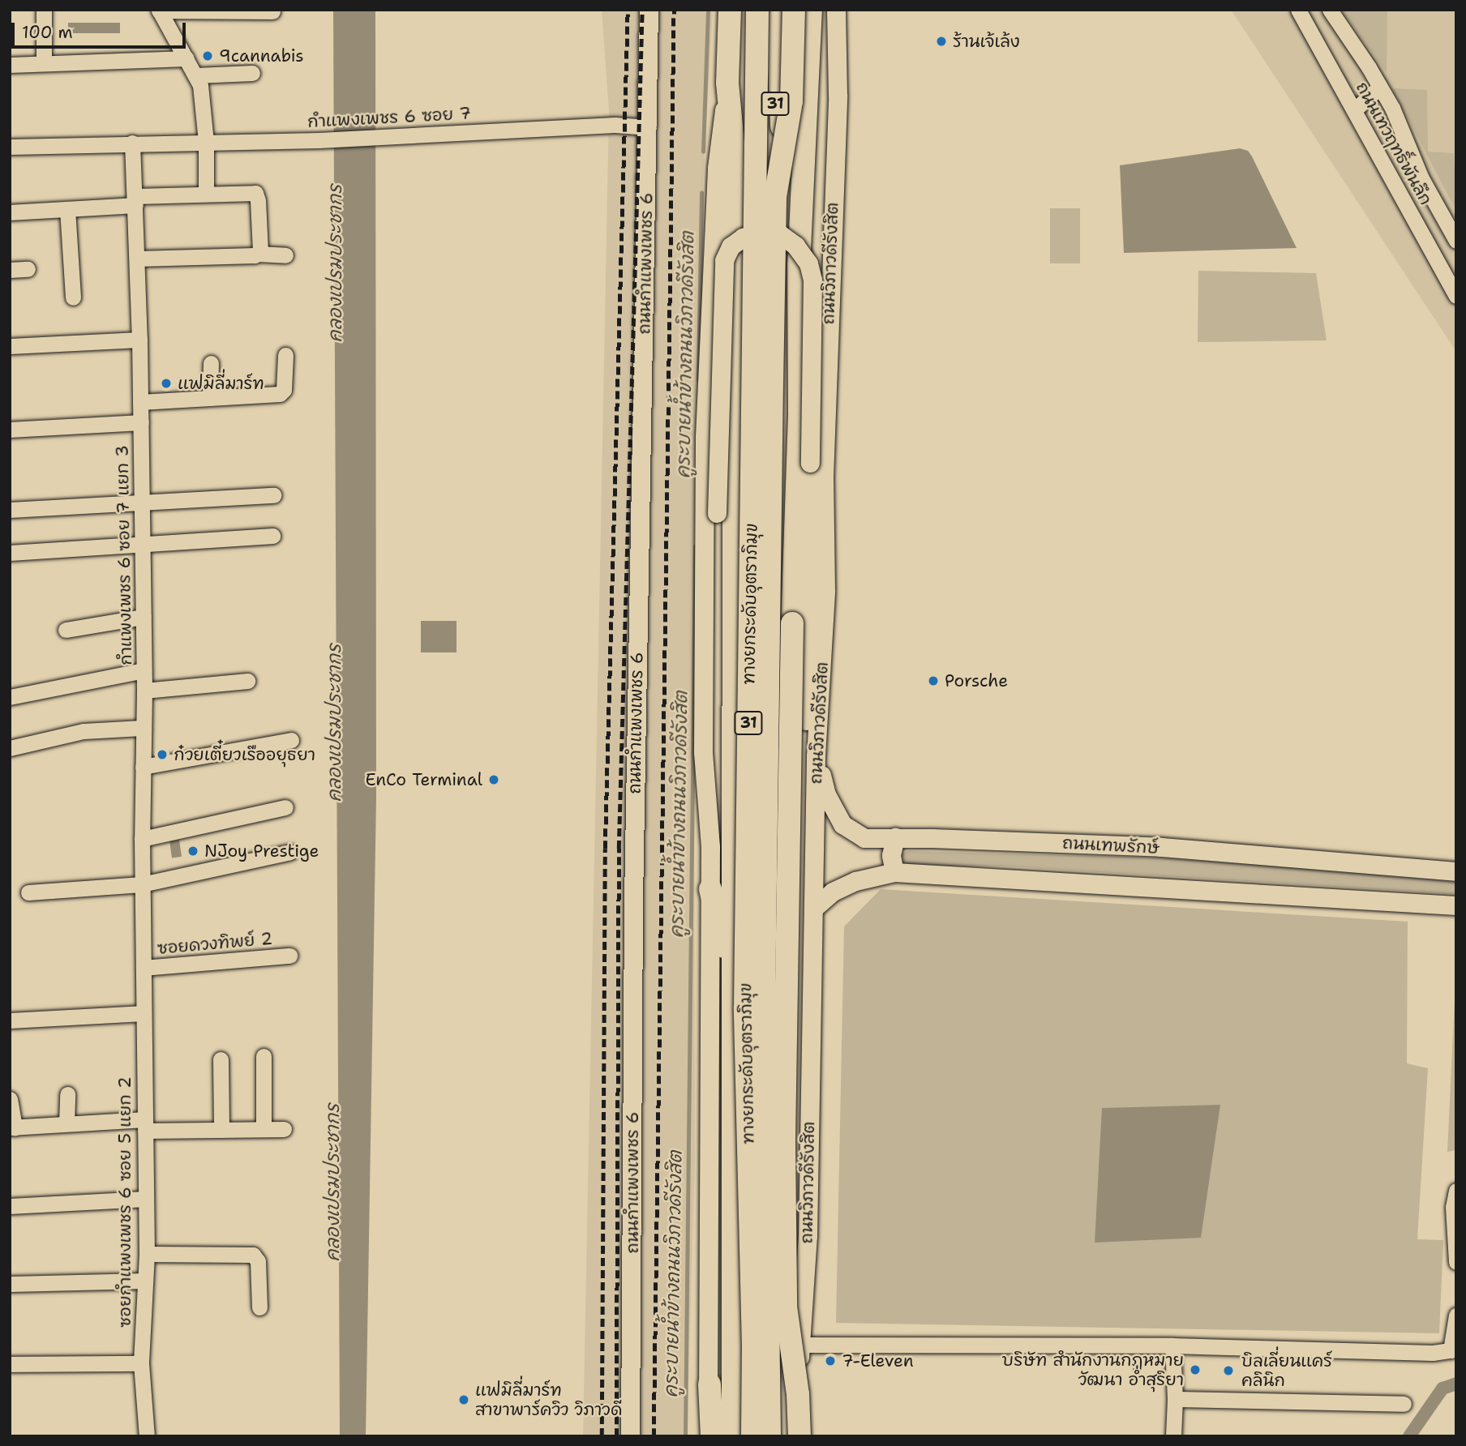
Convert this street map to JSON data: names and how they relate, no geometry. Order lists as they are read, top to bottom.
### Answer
{
  "streets": {
    "highway": ["31", "ทางยกระดับอุตราภิมุข"],
    "main road": ["ถนนกำแพงเพชร 6", "ถนนวิภาวดีรังสิต", "ถนนเทพรักษ์"],
    "street": [
      "กำแพงเพชร 6 ซอย 7",
      "ถนนเทวฤทธิ์พันลึก",
      "กำแพงเพชร 6 ซอย 7 แยก 3",
      "ซอยดวงทิพย์ 2",
      "ซอยกำแพงเพชร 6 ซอย 5 แยก 2"
    ]
  },
  "crossings": [
    ["31", "ทางยกระดับอุตราภิมุข"],
    ["กำแพงเพชร 6 ซอย 7", "ถนนกำแพงเพชร 6"],
    ["กำแพงเพชร 6 ซอย 7", "กำแพงเพชร 6 ซอย 7 แยก 3"],
    ["ถนนวิภาวดีรังสิต", "ถนนเทพรักษ์"],
    ["กำแพงเพชร 6 ซอย 7 แยก 3", "ซอยดวงทิพย์ 2"],
    ["กำแพงเพชร 6 ซอย 7 แยก 3", "ซอยกำแพงเพชร 6 ซอย 5 แยก 2"],
    ["ซอยดวงทิพย์ 2", "ซอยกำแพงเพชร 6 ซอย 5 แยก 2"]
  ],
  "water": ["คลองเปรมประชากร", "คูระบายน้ำข้างถนนวิภาวดีรังสิต"],
  "places": [
    "ร้านเจ้เล้ง",
    "9cannabis",
    "แฟมิลี่มาร์ท",
    "Porsche",
    "ก๋วยเตี๋ยวเรืออยุธยา",
    "EnCo Terminal",
    "NJoy Prestige",
    "7-Eleven",
    "บริษัท สำนักงานกฎหมาย วัฒนา อ่ำสุริยา",
    "บิลเลี่ยนแคร์ คลินิก",
    "แฟมิลี่มาร์ท สาขาพาร์ควิว วิภาวดี"
  ],
  "scale_bar": "100 m"
}
